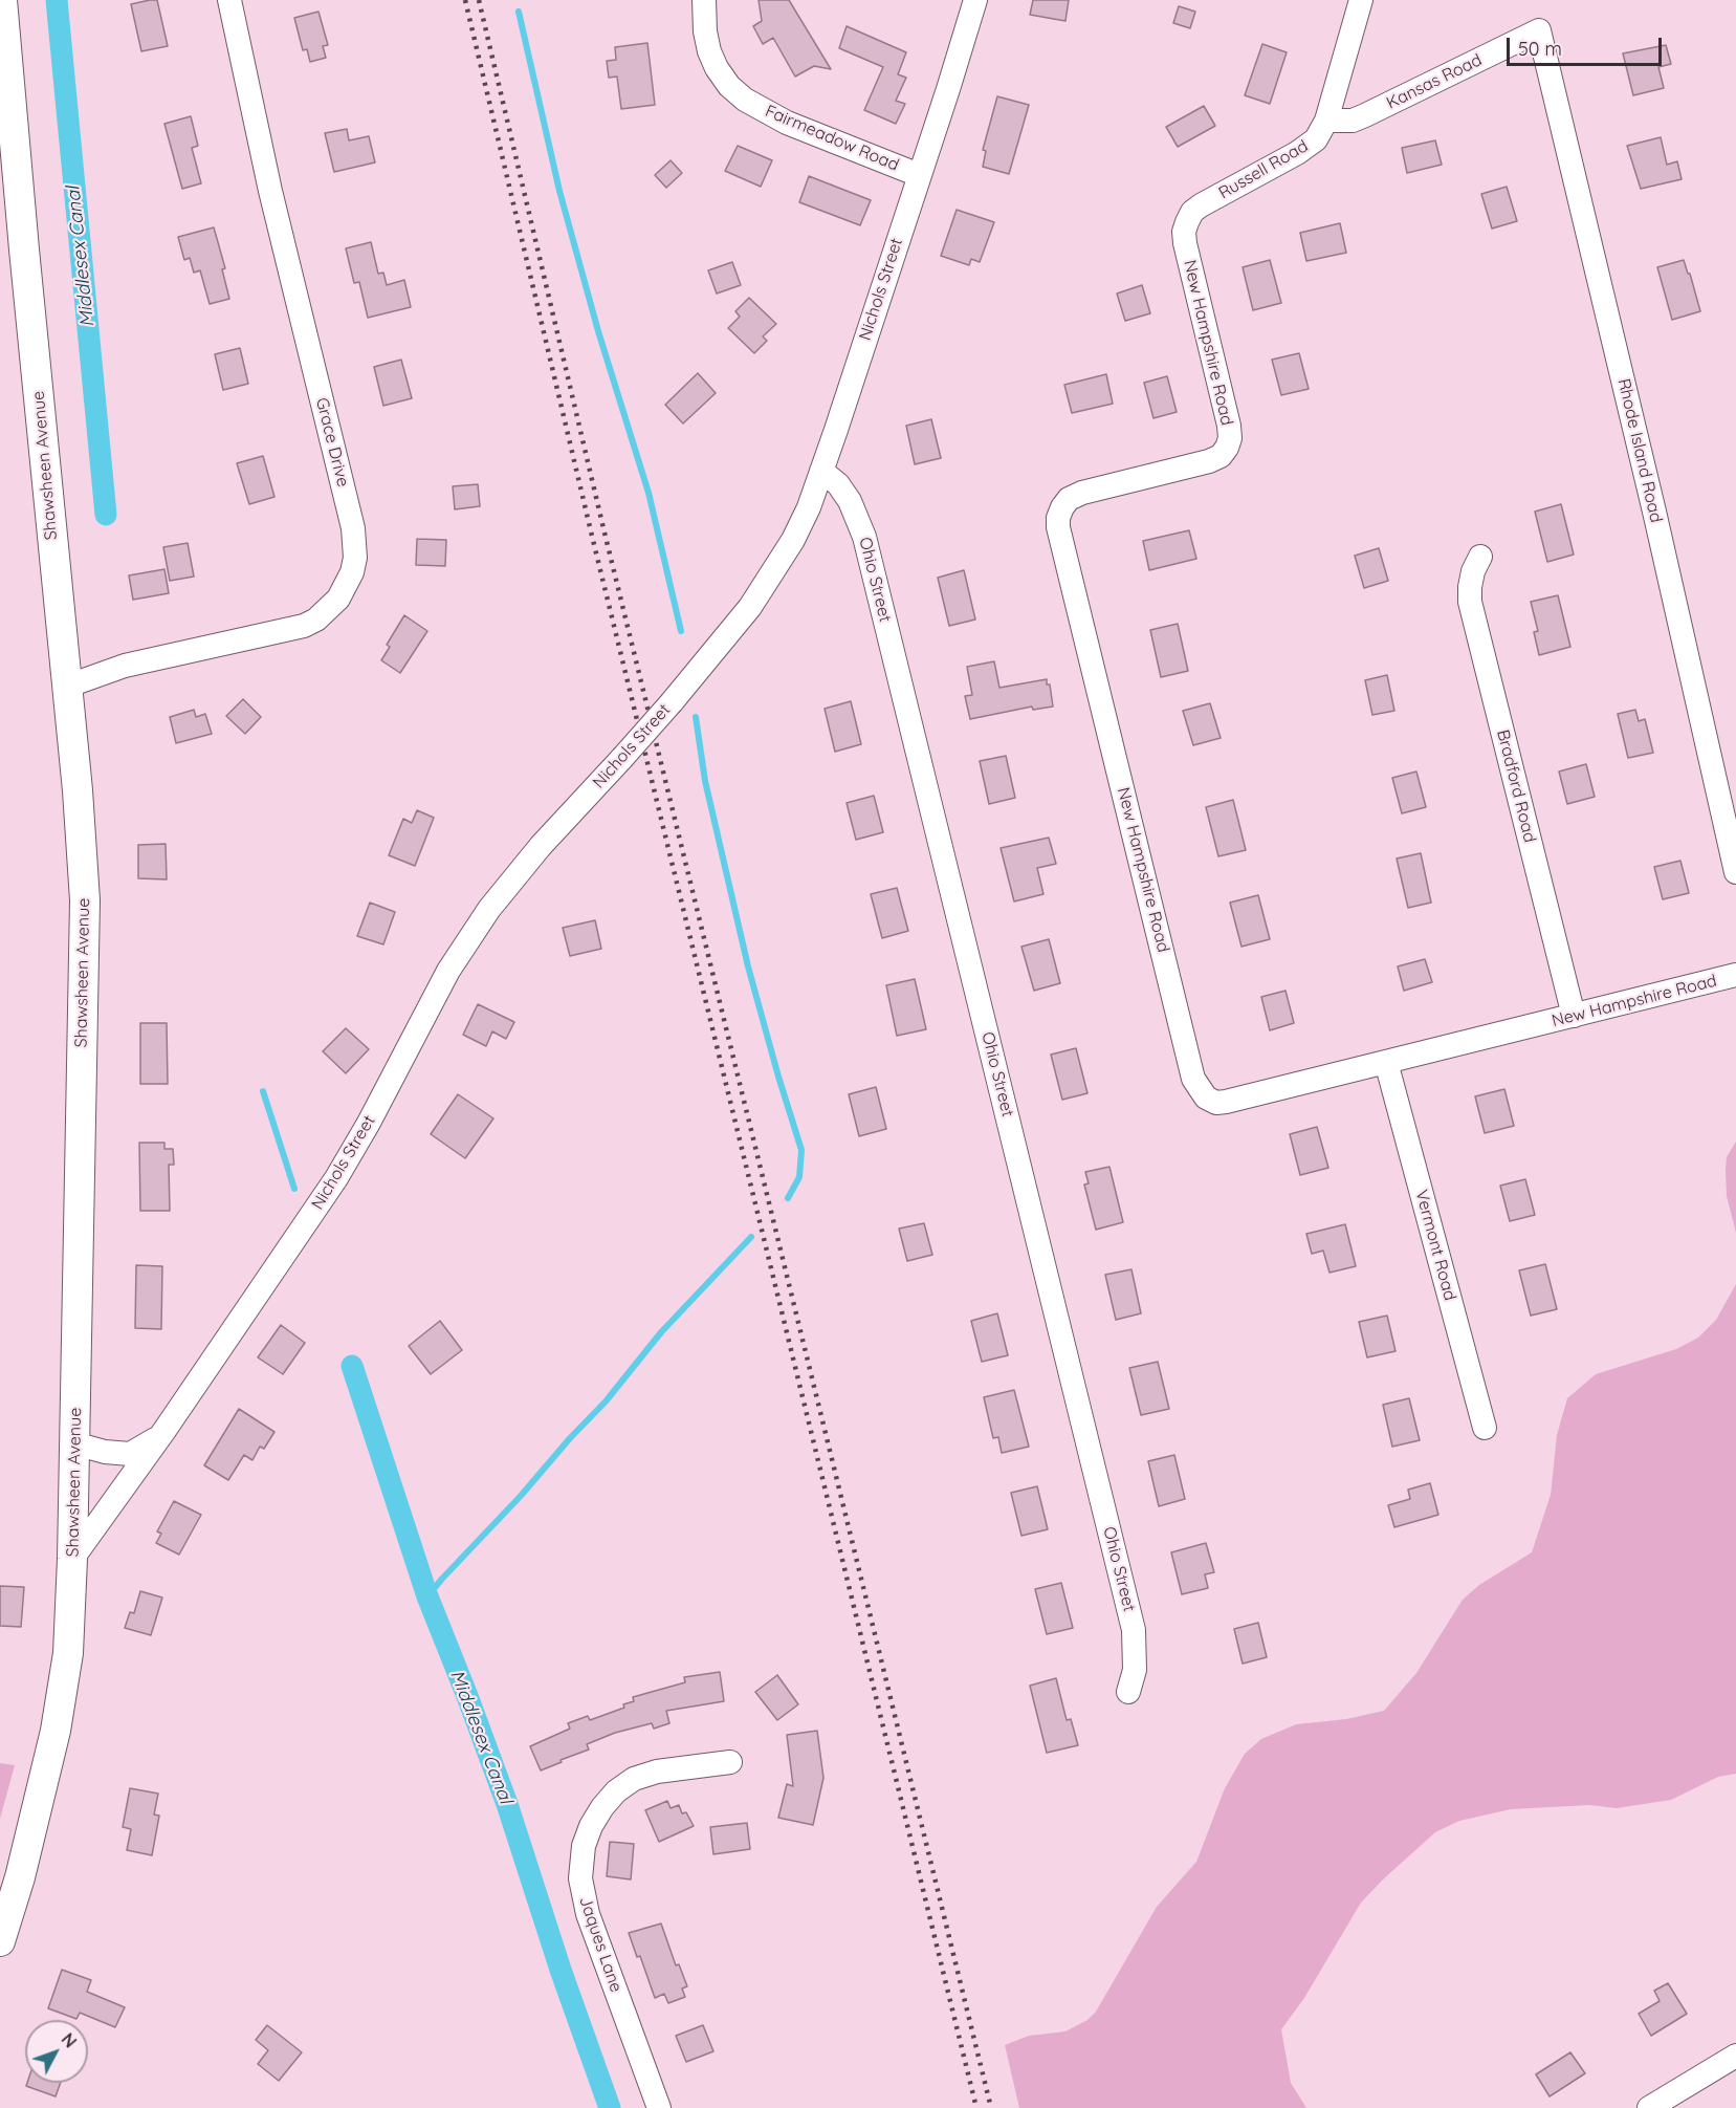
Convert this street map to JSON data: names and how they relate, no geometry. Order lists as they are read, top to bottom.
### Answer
{
  "streets": {
    "main road": ["Shawsheen Avenue"],
    "street": [
      "Kansas Road",
      "Fairmeadow Road",
      "Russell Road",
      "Nichols Street",
      "New Hampshire Road",
      "Grace Drive",
      "Rhode Island Road",
      "Ohio Street",
      "Bradford Road",
      "Vermont Road",
      "Jaques Lane"
    ]
  },
  "crossings": [
    ["Kansas Road", "Russell Road"],
    ["Kansas Road", "Rhode Island Road"],
    ["Fairmeadow Road", "Nichols Street"],
    ["Russell Road", "New Hampshire Road"],
    ["Nichols Street", "Shawsheen Avenue"],
    ["Nichols Street", "Ohio Street"],
    ["New Hampshire Road", "Bradford Road"],
    ["New Hampshire Road", "Vermont Road"],
    ["Grace Drive", "Shawsheen Avenue"]
  ],
  "water": ["Middlesex Canal"],
  "scale_bar": "50 m",
  "north": "top right"
}
